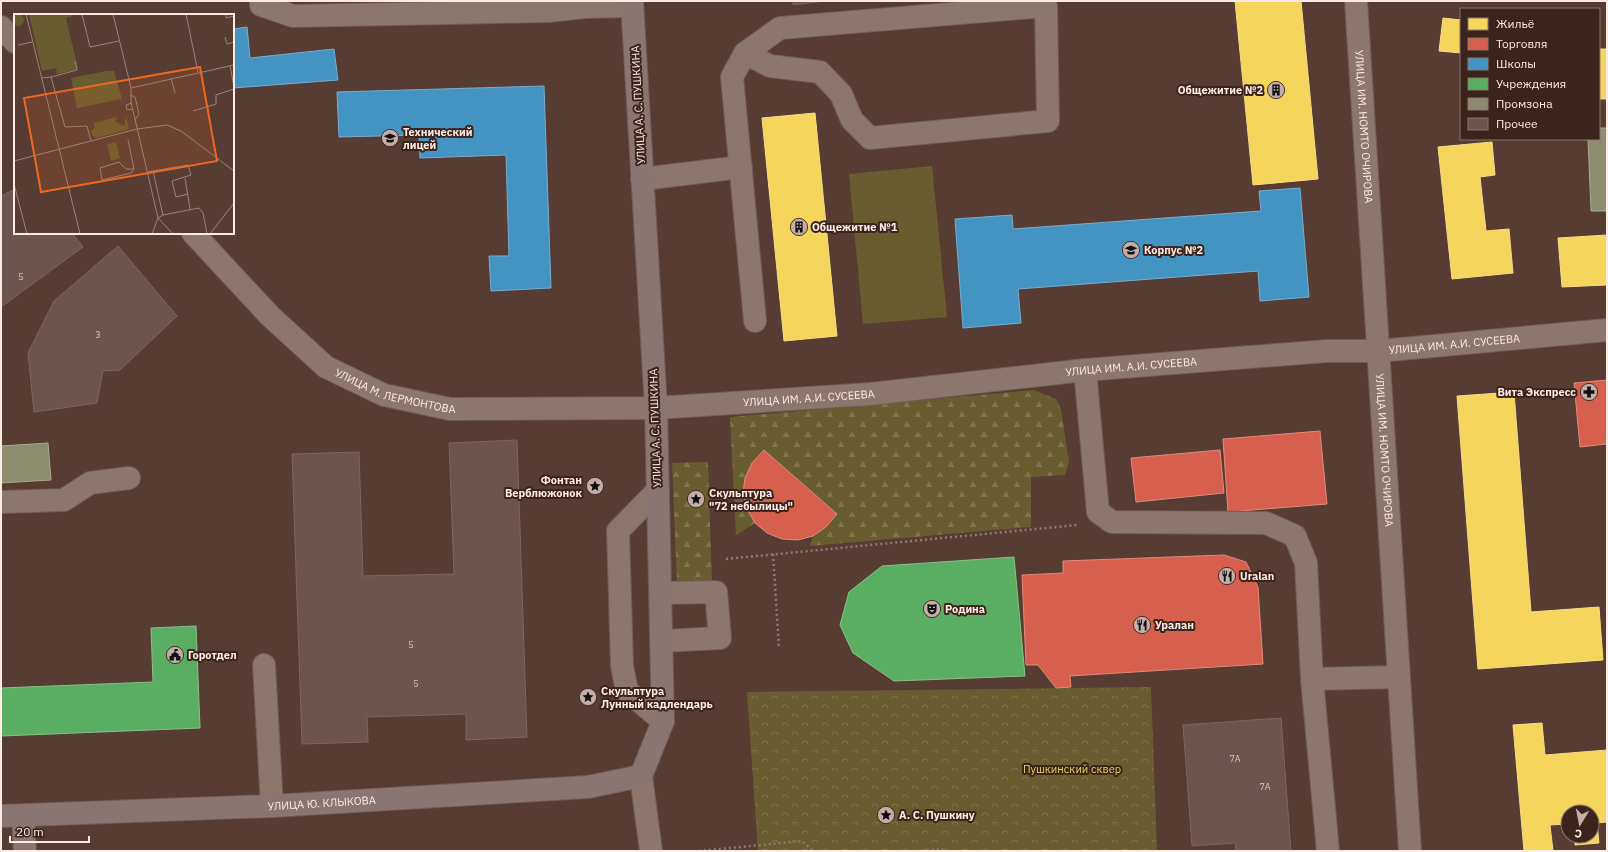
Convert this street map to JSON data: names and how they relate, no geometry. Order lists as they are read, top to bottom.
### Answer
{
  "streets": {
    "main road": ["УЛИЦА А. С. ПУШКИНА", "УЛИЦА Ю. КЛЫКОВА"],
    "street": ["УЛИЦА ИМ. НОМТО ОЧИРОВА", "УЛИЦА ИМ. А.И. СУСЕЕВА", "УЛИЦА М. ЛЕРМОНТОВА"]
  },
  "crossings": [
    ["УЛИЦА А. С. ПУШКИНА", "УЛИЦА ИМ. А.И. СУСЕЕВА"],
    ["УЛИЦА А. С. ПУШКИНА", "УЛИЦА М. ЛЕРМОНТОВА"],
    ["УЛИЦА А. С. ПУШКИНА", "УЛИЦА Ю. КЛЫКОВА"],
    ["УЛИЦА ИМ. НОМТО ОЧИРОВА", "УЛИЦА ИМ. А.И. СУСЕЕВА"],
    ["УЛИЦА ИМ. А.И. СУСЕЕВА", "УЛИЦА М. ЛЕРМОНТОВА"]
  ],
  "parks": ["Пушкинский сквер"],
  "places": {
    "building": ["Общежитие №2", "Общежитие №1"],
    "school or university": ["Технический лицей", "Корпус №2"],
    "pharmacy": ["Вита Экспресс"],
    "place": [
      "Фонтан Верблюжонок",
      "Скульптура \"72 небылицы\"",
      "Скульптура Лунный кадлендарь",
      "А. С. Пушкину"
    ],
    "restaurant": ["Uralan", "Уралан"],
    "theatre": ["Родина"],
    "public building": ["Горотдел"]
  },
  "house_numbers": [
    "5",
    "3",
    "5",
    "5",
    "7А",
    "7А"
  ],
  "legend": [
    "Жильё",
    "Торговля",
    "Школы",
    "Учреждения",
    "Промзона",
    "Прочее"
  ],
  "scale_bar": "20 m",
  "north": "bottom"
}
